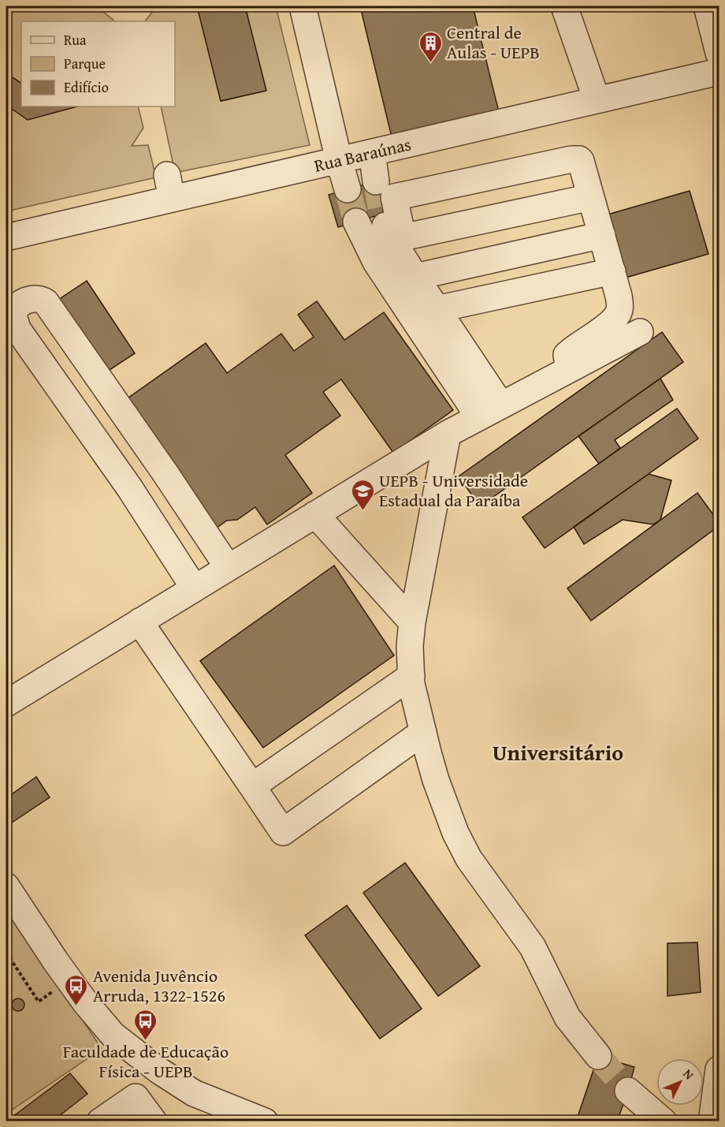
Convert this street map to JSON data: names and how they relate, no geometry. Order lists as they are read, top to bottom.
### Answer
{
  "streets": {
    "street": ["Rua Baraúnas"]
  },
  "districts": ["Universitário"],
  "places": {
    "building": ["Central de Aulas - UEPB"],
    "school or university": ["UEPB - Universidade Estadual da Paraíba"],
    "bus stop": ["Avenida Juvêncio Arruda, 1322-1526", "Faculdade de Educação Física - UEPB"]
  },
  "legend": ["Rua", "Parque", "Edifício"],
  "north": "top right"
}
